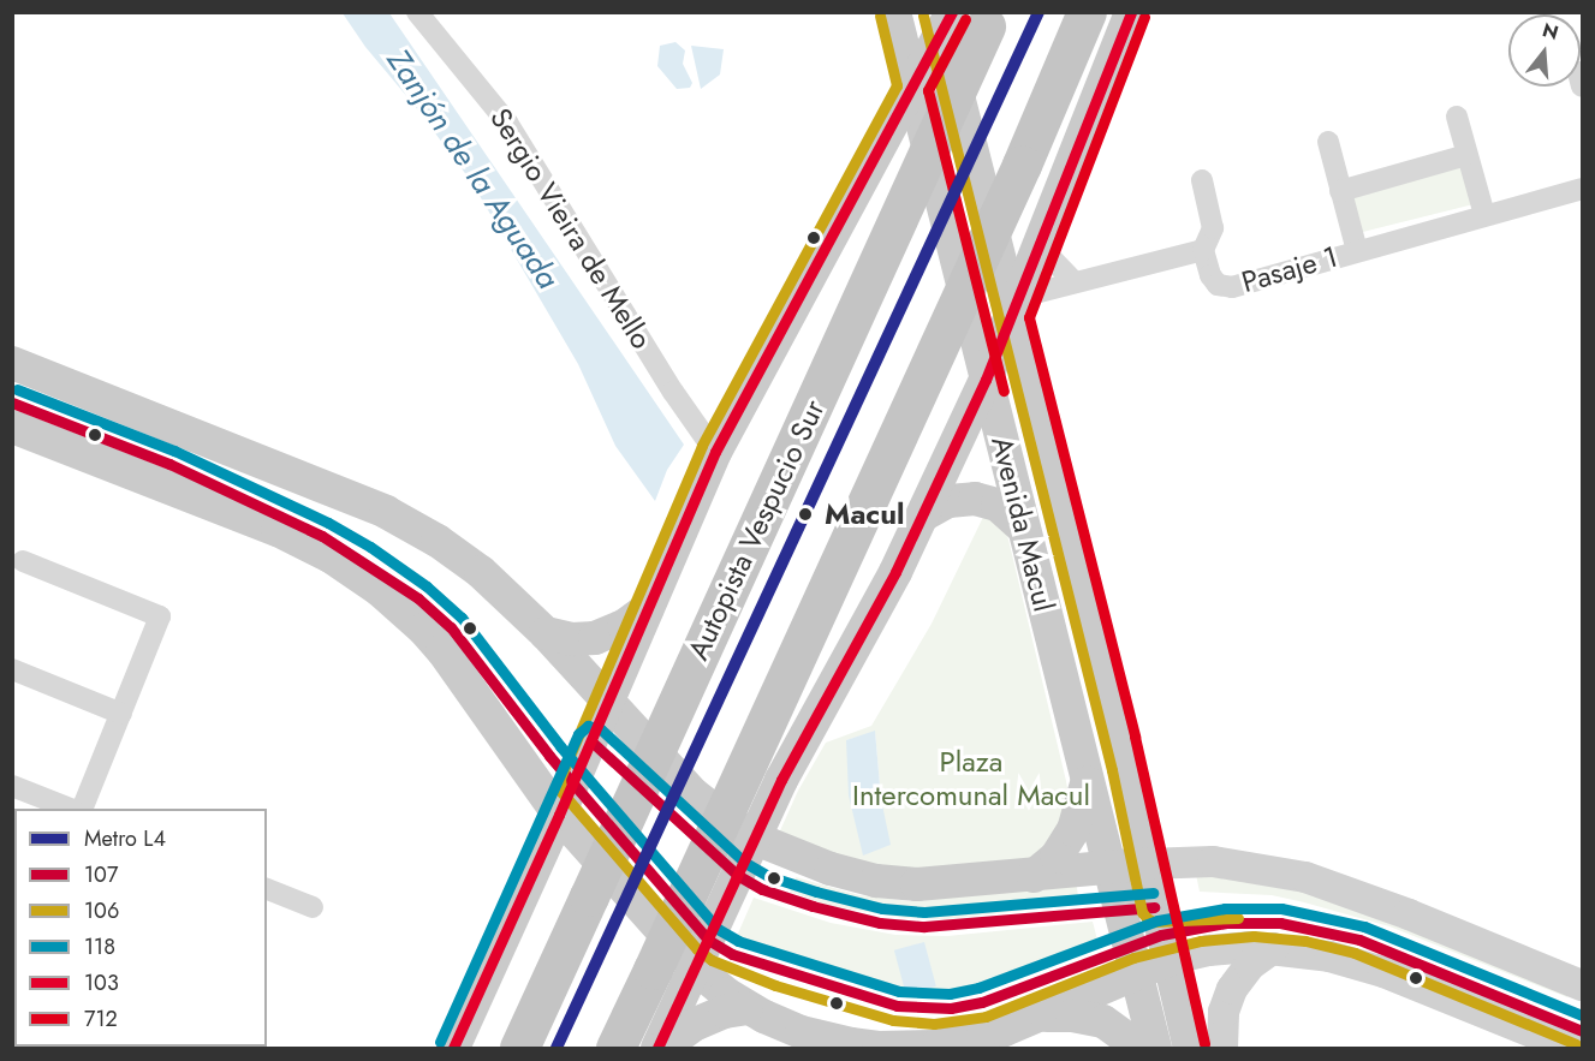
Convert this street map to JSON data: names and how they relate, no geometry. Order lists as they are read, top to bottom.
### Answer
{
  "streets": {
    "highway": ["Autopista Vespucio Sur"],
    "main road": ["Avenida Macul"],
    "street": ["Sergio Vieira de Mello", "Pasaje 1"]
  },
  "crossings": [
    ["Pasaje 1", "Avenida Macul"],
    ["Avenida Macul", "Autopista Vespucio Sur"]
  ],
  "water": ["Zanjón de la Aguada"],
  "parks": ["Plaza Intercomunal Macul"],
  "places": ["Macul"],
  "lines": [
    "metro line L4",
    "transit line 103",
    "transit line 106",
    "transit line 712",
    "transit line 118",
    "transit line 107"
  ],
  "legend": [
    "Metro L4",
    "107",
    "106",
    "118",
    "103",
    "712"
  ],
  "north": "top"
}
